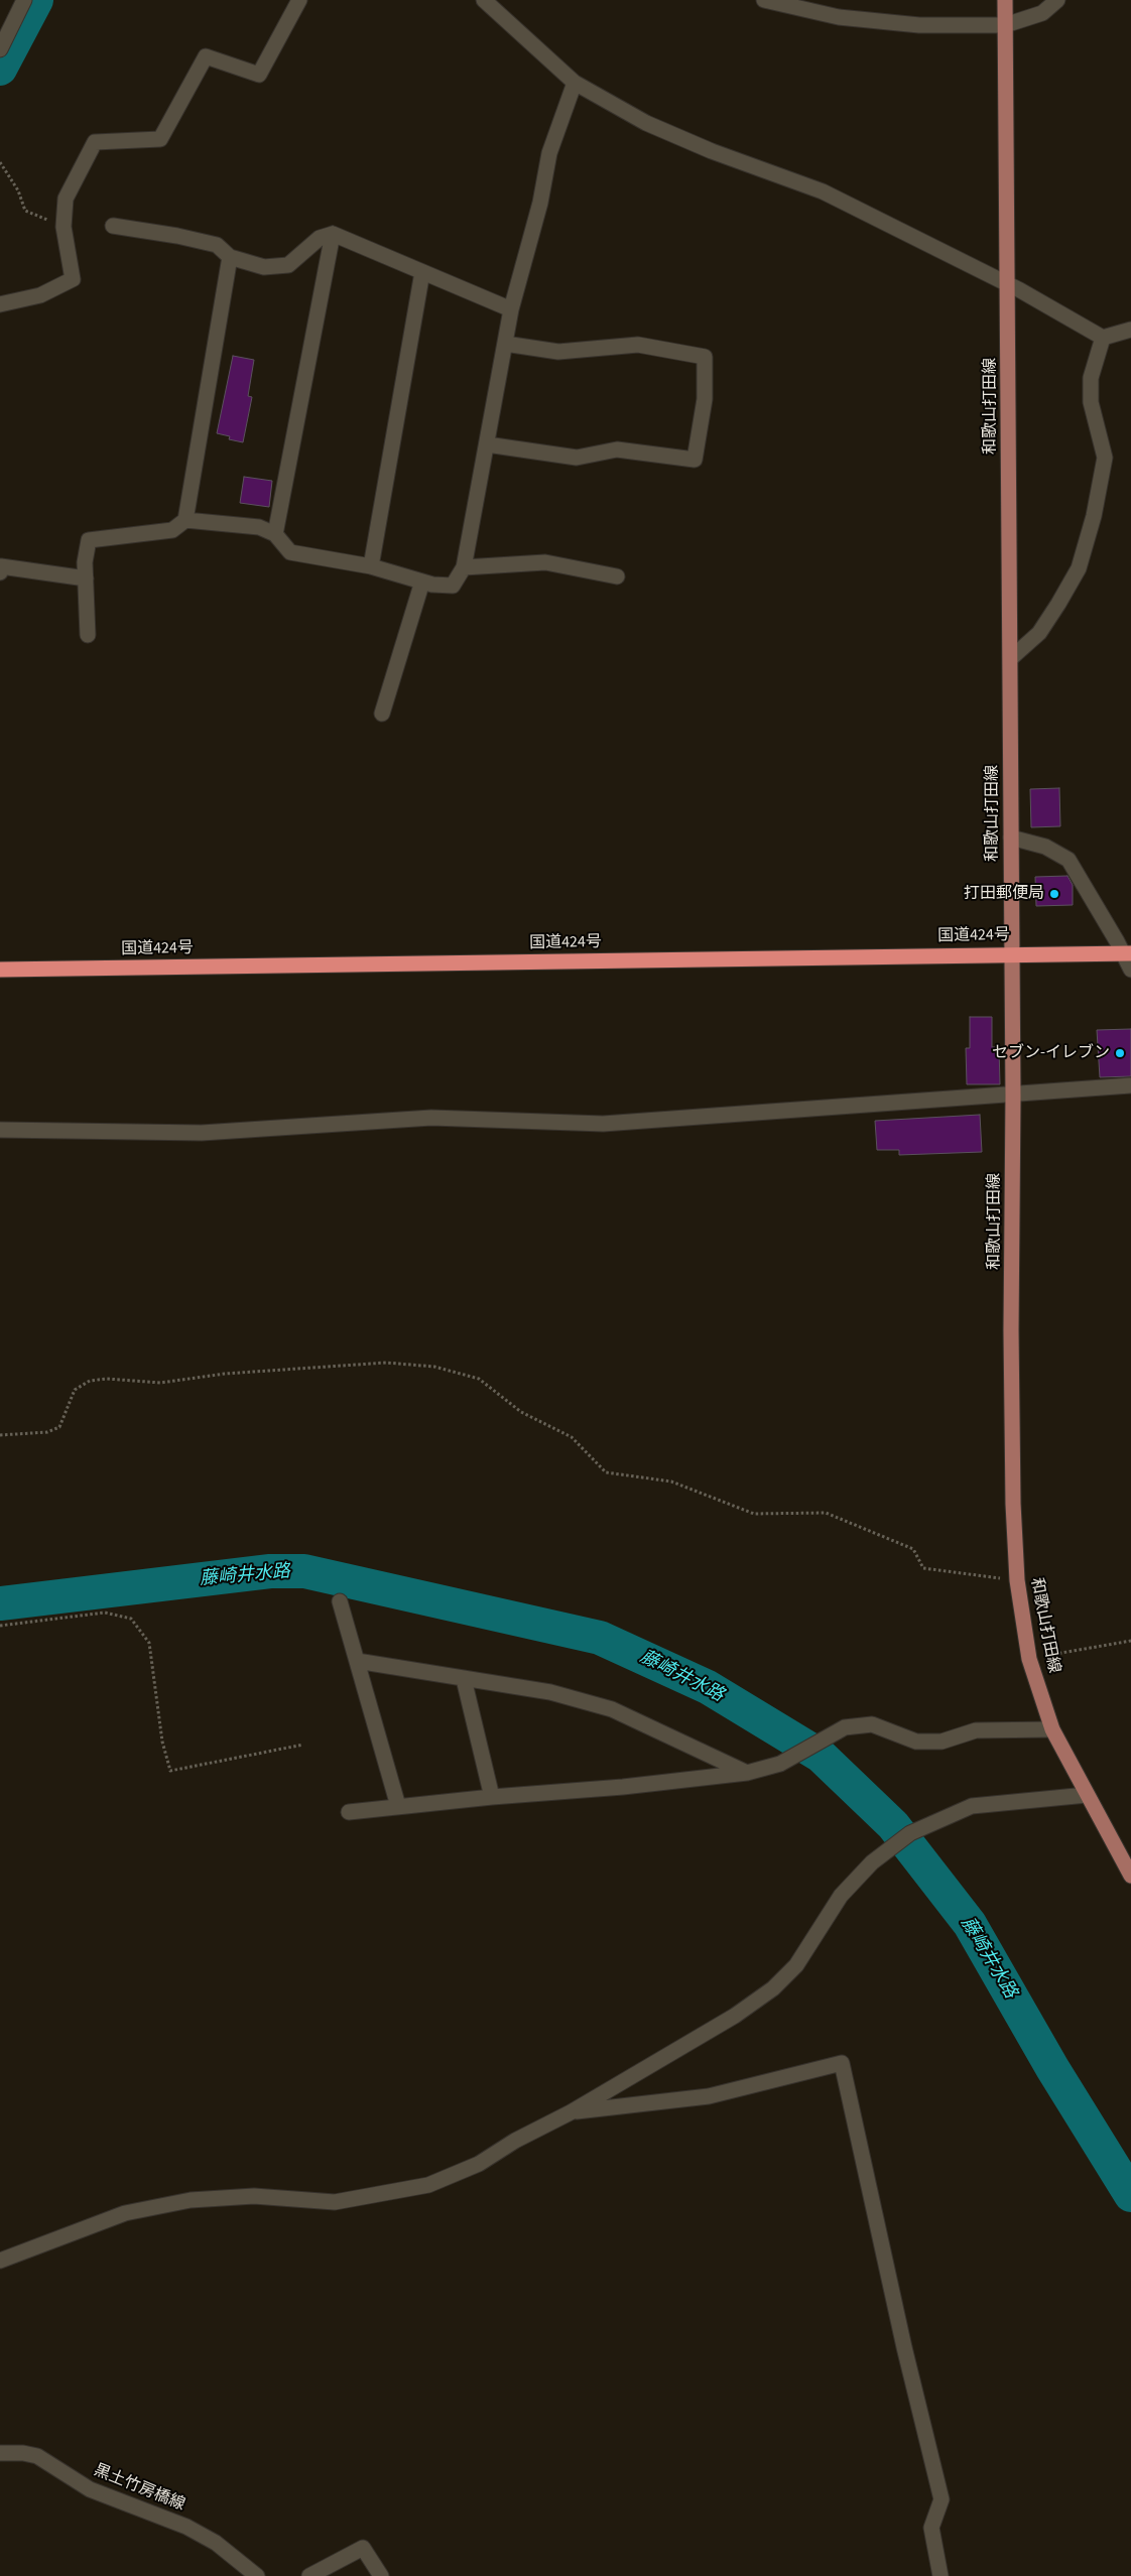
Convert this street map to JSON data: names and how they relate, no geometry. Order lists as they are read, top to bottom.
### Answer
{
  "streets": {
    "highway": ["国道424号"],
    "main road": ["和歌山打田線"],
    "street": ["黒土竹房橋線"]
  },
  "crossings": [
    ["和歌山打田線", "国道424号"]
  ],
  "water": ["藤崎井水路"],
  "places": ["打田郵便局", "セブン-イレブン"]
}
